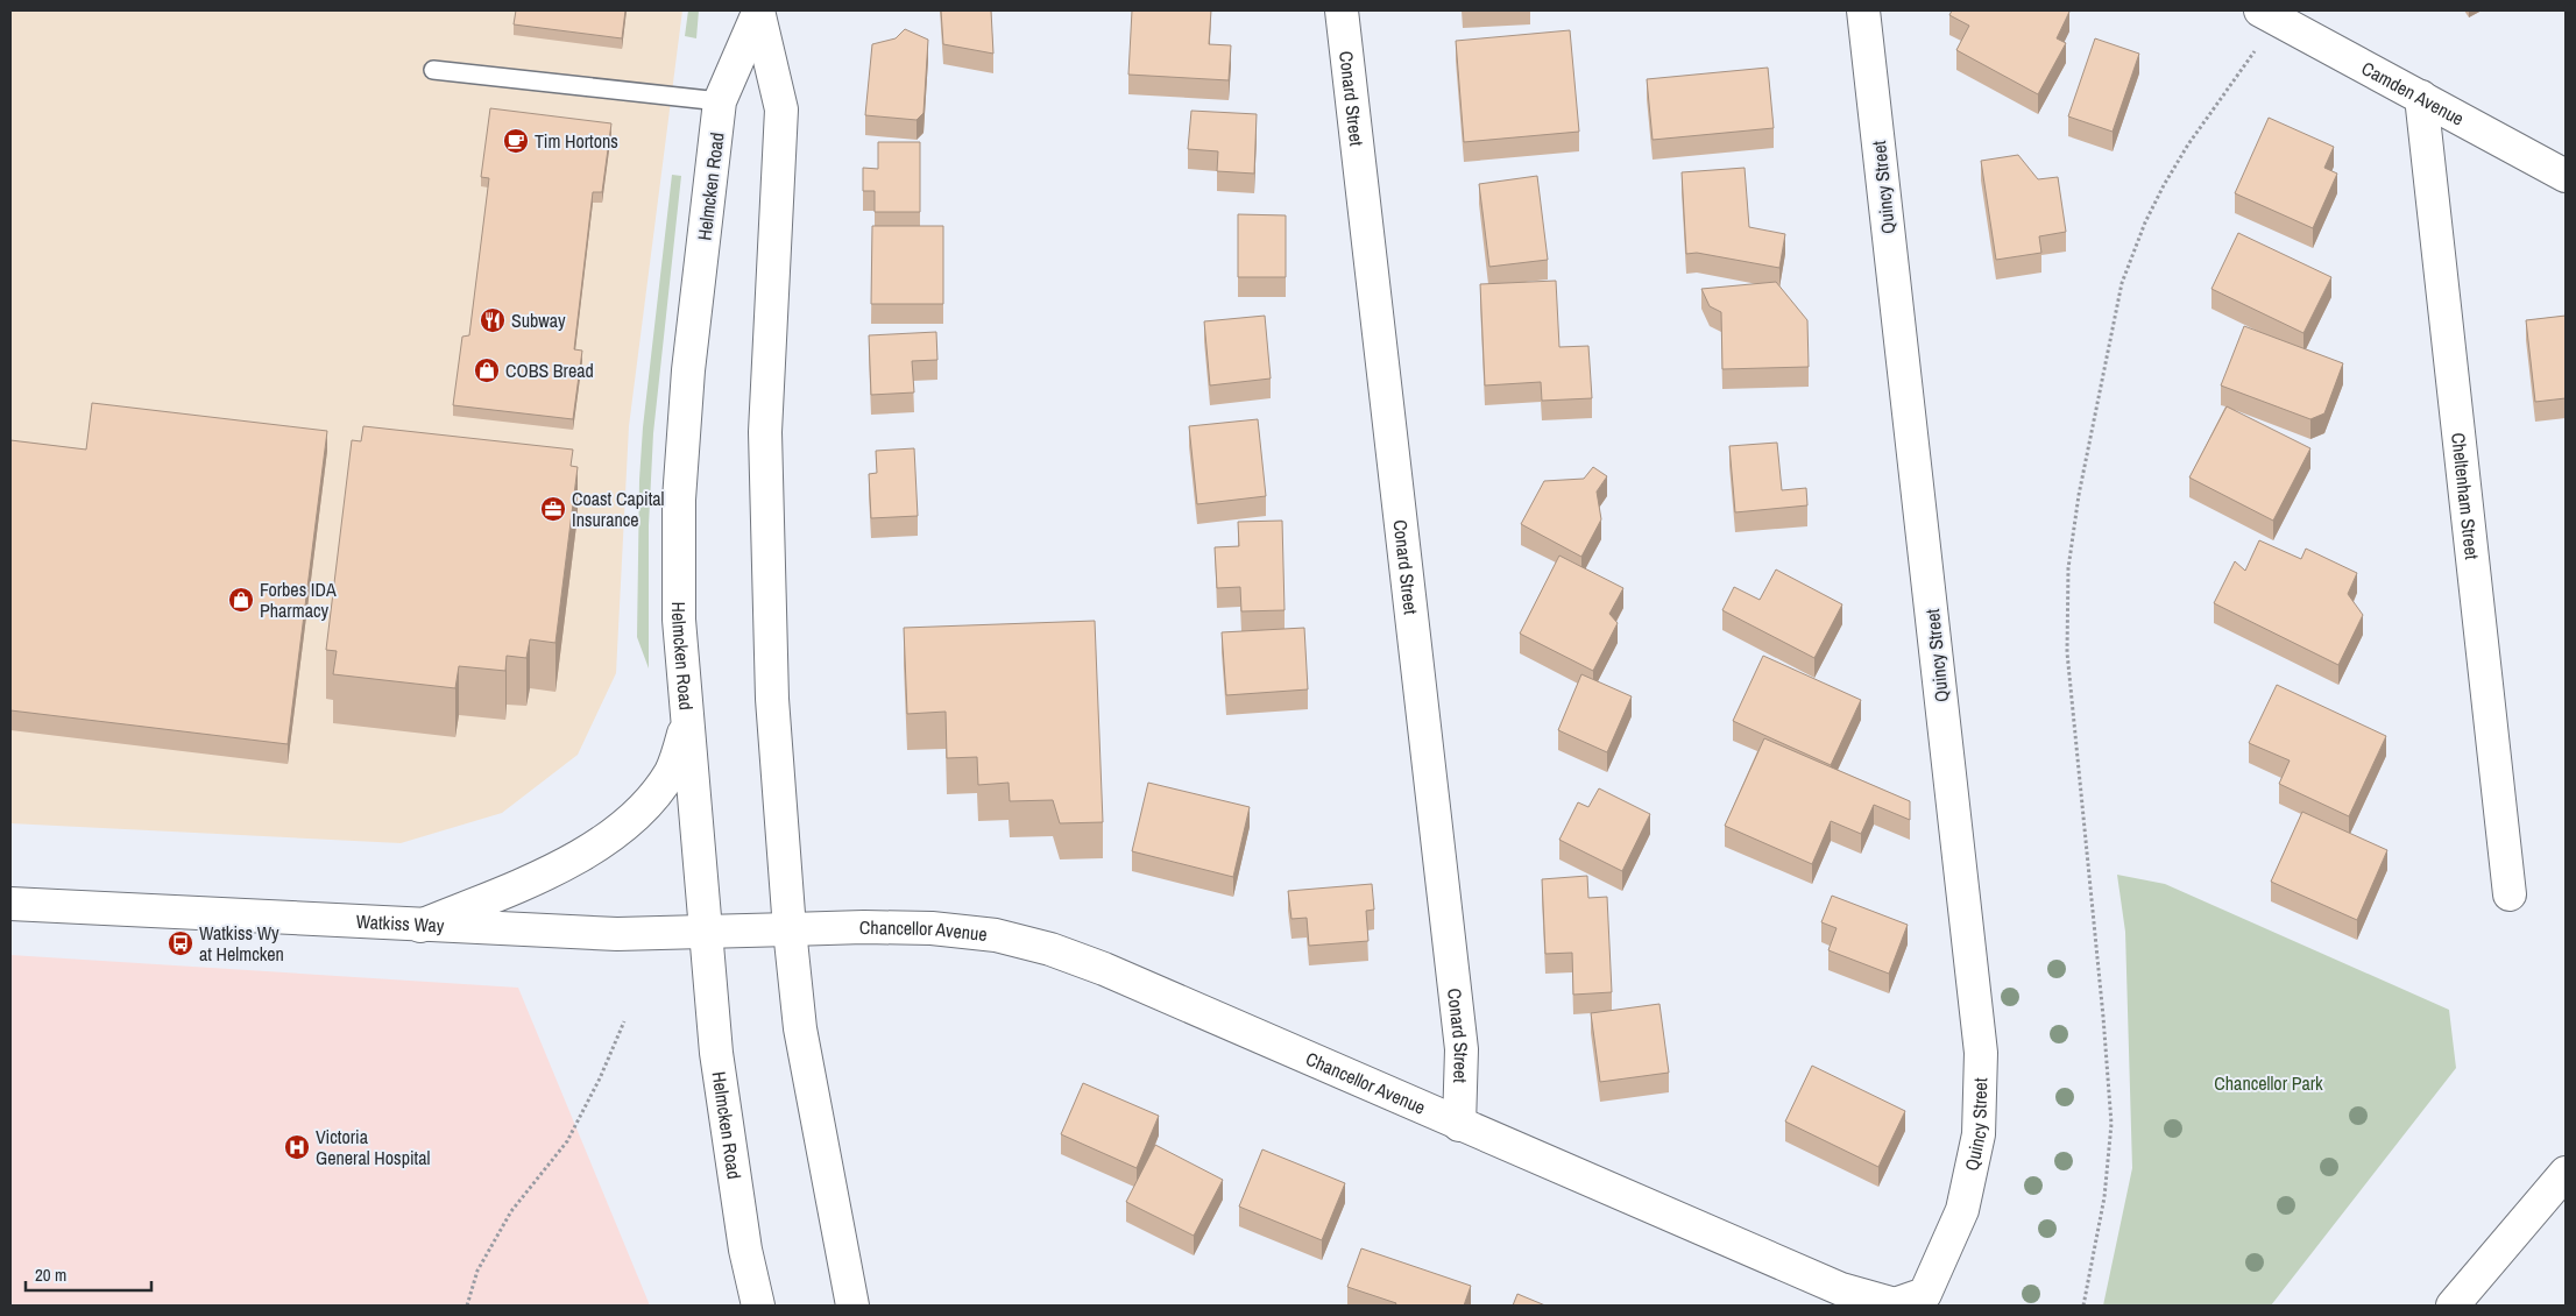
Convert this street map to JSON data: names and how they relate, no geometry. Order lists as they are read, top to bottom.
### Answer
{
  "streets": {
    "main road": [
      "Camden Avenue",
      "Conard Street",
      "Helmcken Road",
      "Quincy Street",
      "Cheltenham Street",
      "Watkiss Way",
      "Chancellor Avenue"
    ]
  },
  "crossings": [
    ["Camden Avenue", "Cheltenham Street"],
    ["Conard Street", "Chancellor Avenue"],
    ["Helmcken Road", "Watkiss Way"],
    ["Helmcken Road", "Chancellor Avenue"],
    ["Quincy Street", "Chancellor Avenue"],
    ["Watkiss Way", "Chancellor Avenue"]
  ],
  "parks": ["Chancellor Park"],
  "places": {
    "cafe": ["Tim Hortons"],
    "restaurant": ["Subway"],
    "shop": ["COBS Bread", "Forbes IDA Pharmacy"],
    "office": ["Coast Capital Insurance"],
    "bus stop": ["Watkiss Wy at Helmcken"],
    "hospital": ["Victoria General Hospital"]
  },
  "scale_bar": "20 m"
}
